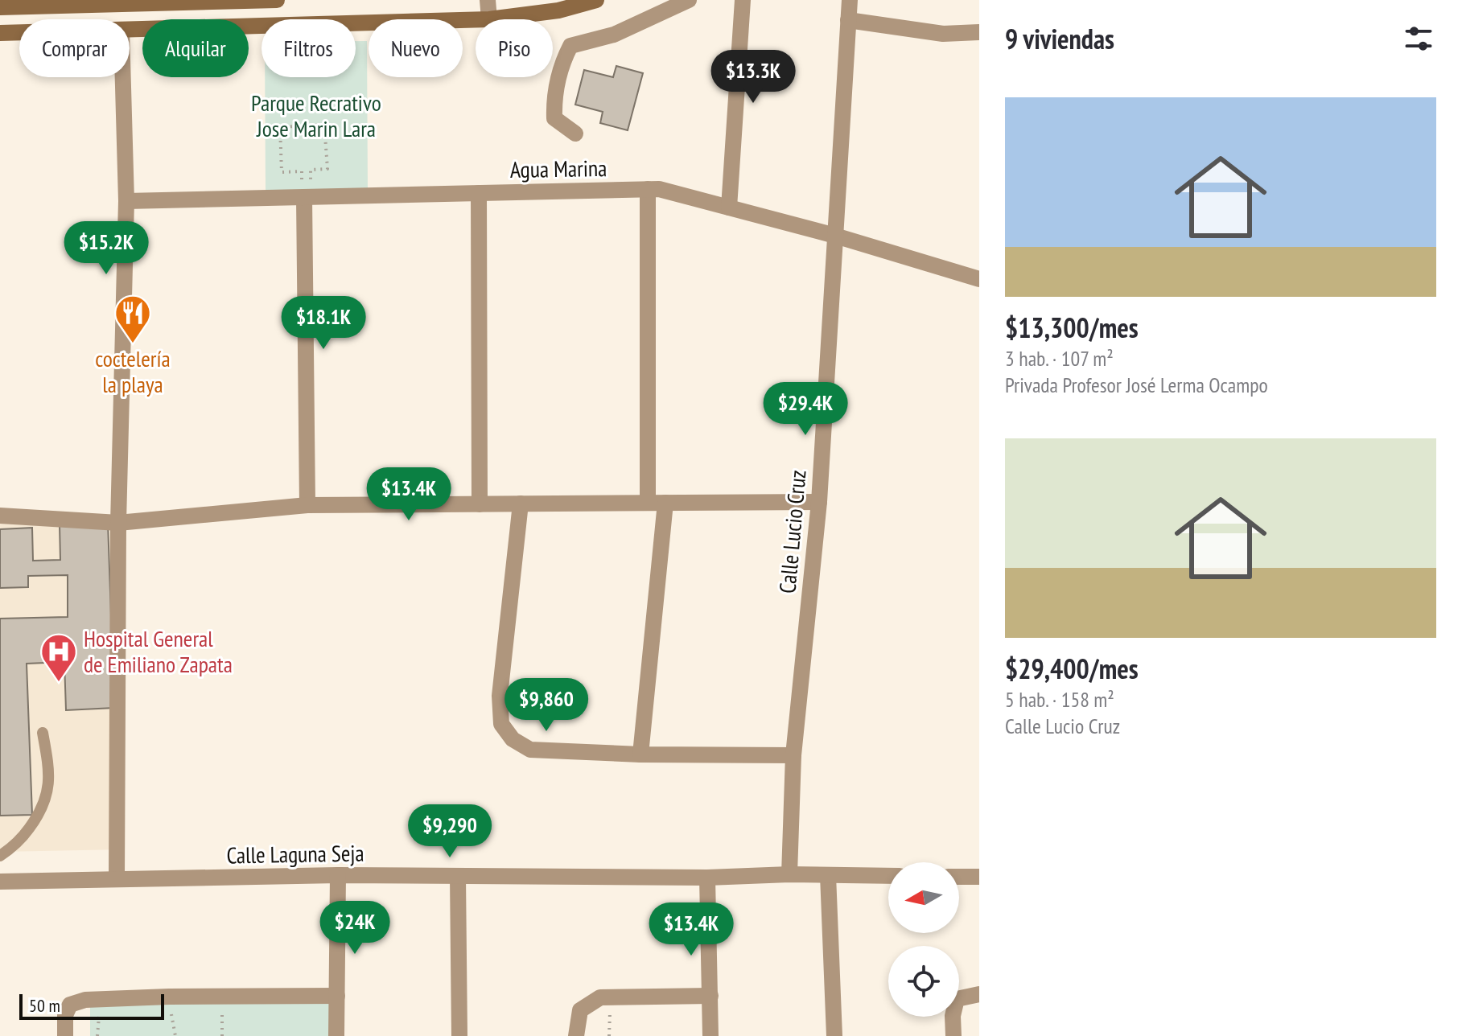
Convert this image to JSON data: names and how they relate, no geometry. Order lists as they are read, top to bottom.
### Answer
{
  "streets": {
    "street": ["Agua Marina", "Calle Lucio Cruz", "Calle Laguna Seja"]
  },
  "crossings": [
    ["Agua Marina", "Calle Lucio Cruz"],
    ["Calle Lucio Cruz", "Calle Laguna Seja"]
  ],
  "parks": ["Parque Recrativo Jose Marin Lara"],
  "places": {
    "restaurant": ["coctelería la playa"],
    "hospital": ["Hospital General de Emiliano Zapata"]
  },
  "scale_bar": "50 m",
  "north": "left",
  "page": {
    "heading": "9 viviendas",
    "chip": [
      "Comprar",
      "Alquilar",
      "Filtros",
      "Nuevo",
      "Piso"
    ],
    "price": [
      "$13.3K",
      "$15.2K",
      "$18.1K",
      "$29.4K",
      "$13.4K",
      "$9,860",
      "$9,290",
      "$24K",
      "$13.4K"
    ],
    "list": [
      {
        "name": "$13,300/mes",
        "note": "3 hab. · 107 m² · Privada Profesor José Lerma Ocampo"
      },
      {
        "name": "$29,400/mes",
        "note": "5 hab. · 158 m² · Calle Lucio Cruz"
      }
    ],
    "scale": "50 m"
  }
}
